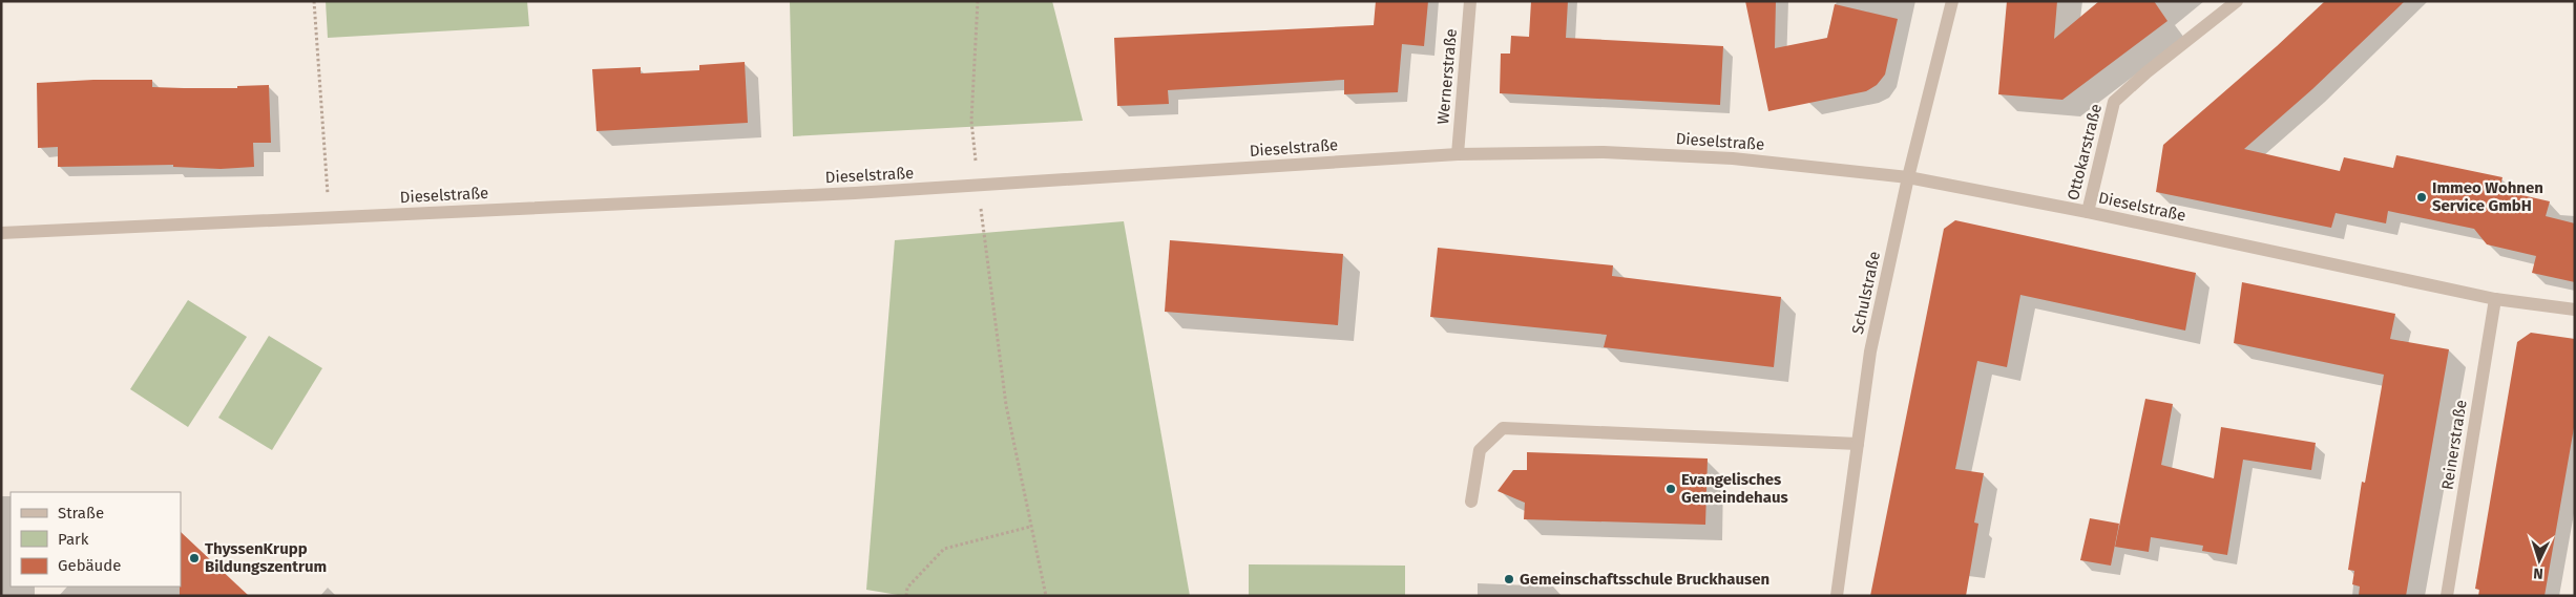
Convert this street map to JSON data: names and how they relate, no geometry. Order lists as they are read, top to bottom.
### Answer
{
  "streets": {
    "street": [
      "Wernerstraße",
      "Dieselstraße",
      "Ottokarstraße",
      "Schulstraße",
      "Reinerstraße"
    ]
  },
  "crossings": [
    ["Wernerstraße", "Dieselstraße"],
    ["Dieselstraße", "Ottokarstraße"],
    ["Dieselstraße", "Schulstraße"],
    ["Dieselstraße", "Reinerstraße"]
  ],
  "places": [
    "Immeo Wohnen Service GmbH",
    "Evangelisches Gemeindehaus",
    "ThyssenKrupp Bildungszentrum",
    "Gemeinschaftsschule Bruckhausen"
  ],
  "legend": ["Straße", "Park", "Gebäude"],
  "north": "bottom"
}
